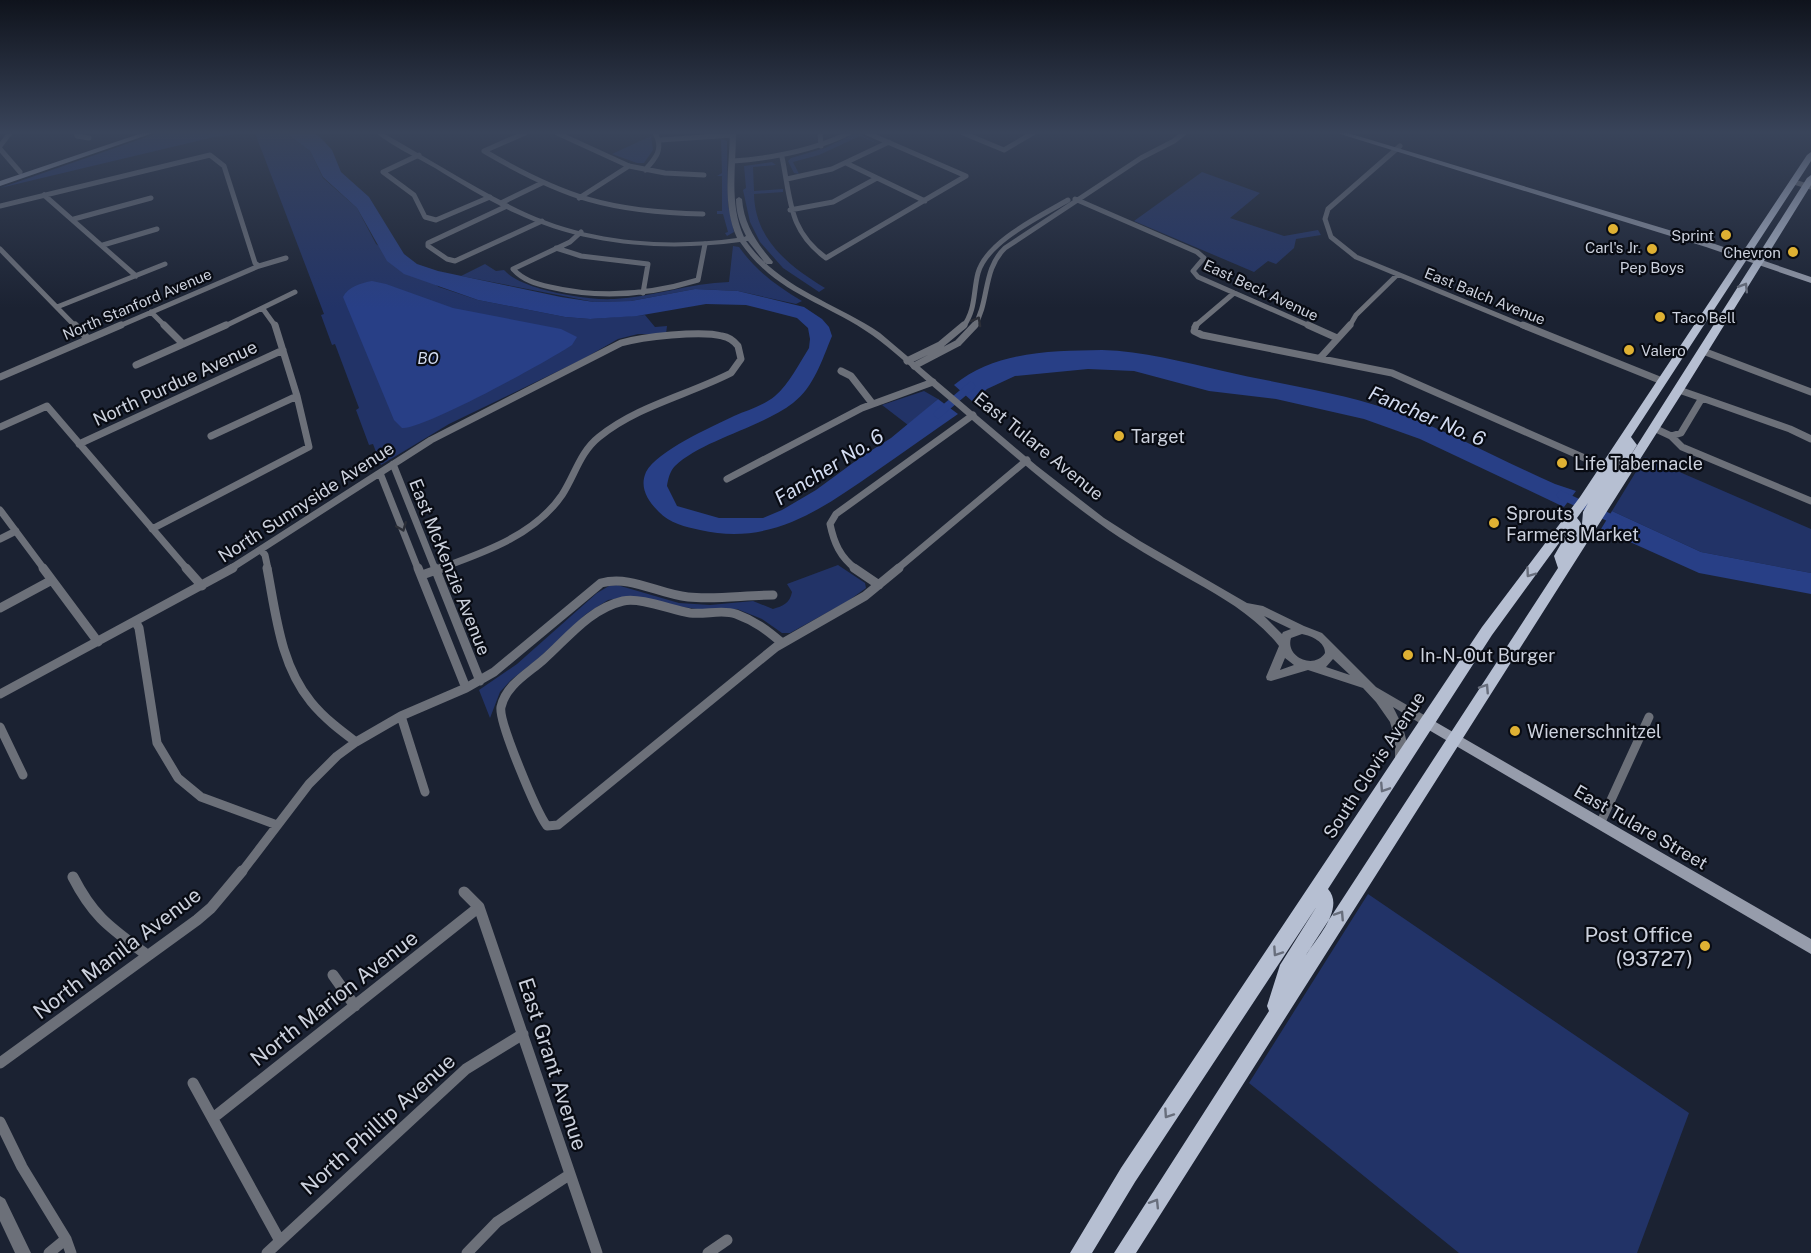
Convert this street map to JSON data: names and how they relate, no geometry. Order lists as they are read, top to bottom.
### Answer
{
  "streets": {
    "main road": ["East Tulare Avenue", "South Clovis Avenue", "East Tulare Street"],
    "street": [
      "East Beck Avenue",
      "East Balch Avenue",
      "North Stanford Avenue",
      "North Purdue Avenue",
      "North Sunnyside Avenue",
      "East McKenzie Avenue",
      "North Manila Avenue",
      "North Marion Avenue",
      "East Grant Avenue",
      "North Phillip Avenue"
    ]
  },
  "crossings": [
    ["East Tulare Avenue", "South Clovis Avenue"],
    ["East Tulare Avenue", "East Tulare Street"],
    ["North Sunnyside Avenue", "East McKenzie Avenue"],
    ["East McKenzie Avenue", "North Manila Avenue"],
    ["South Clovis Avenue", "East Tulare Street"],
    ["North Marion Avenue", "East Grant Avenue"],
    ["East Grant Avenue", "North Phillip Avenue"]
  ],
  "water": ["BO", "Fancher No. 6"],
  "places": [
    "Carl's Jr.",
    "Sprint",
    "Pep Boys",
    "Chevron",
    "Taco Bell",
    "Valero",
    "Target",
    "Life Tabernacle",
    "Sprouts Farmers Market",
    "In-N-Out Burger",
    "Wienerschnitzel",
    "Post Office (93727)"
  ]
}
